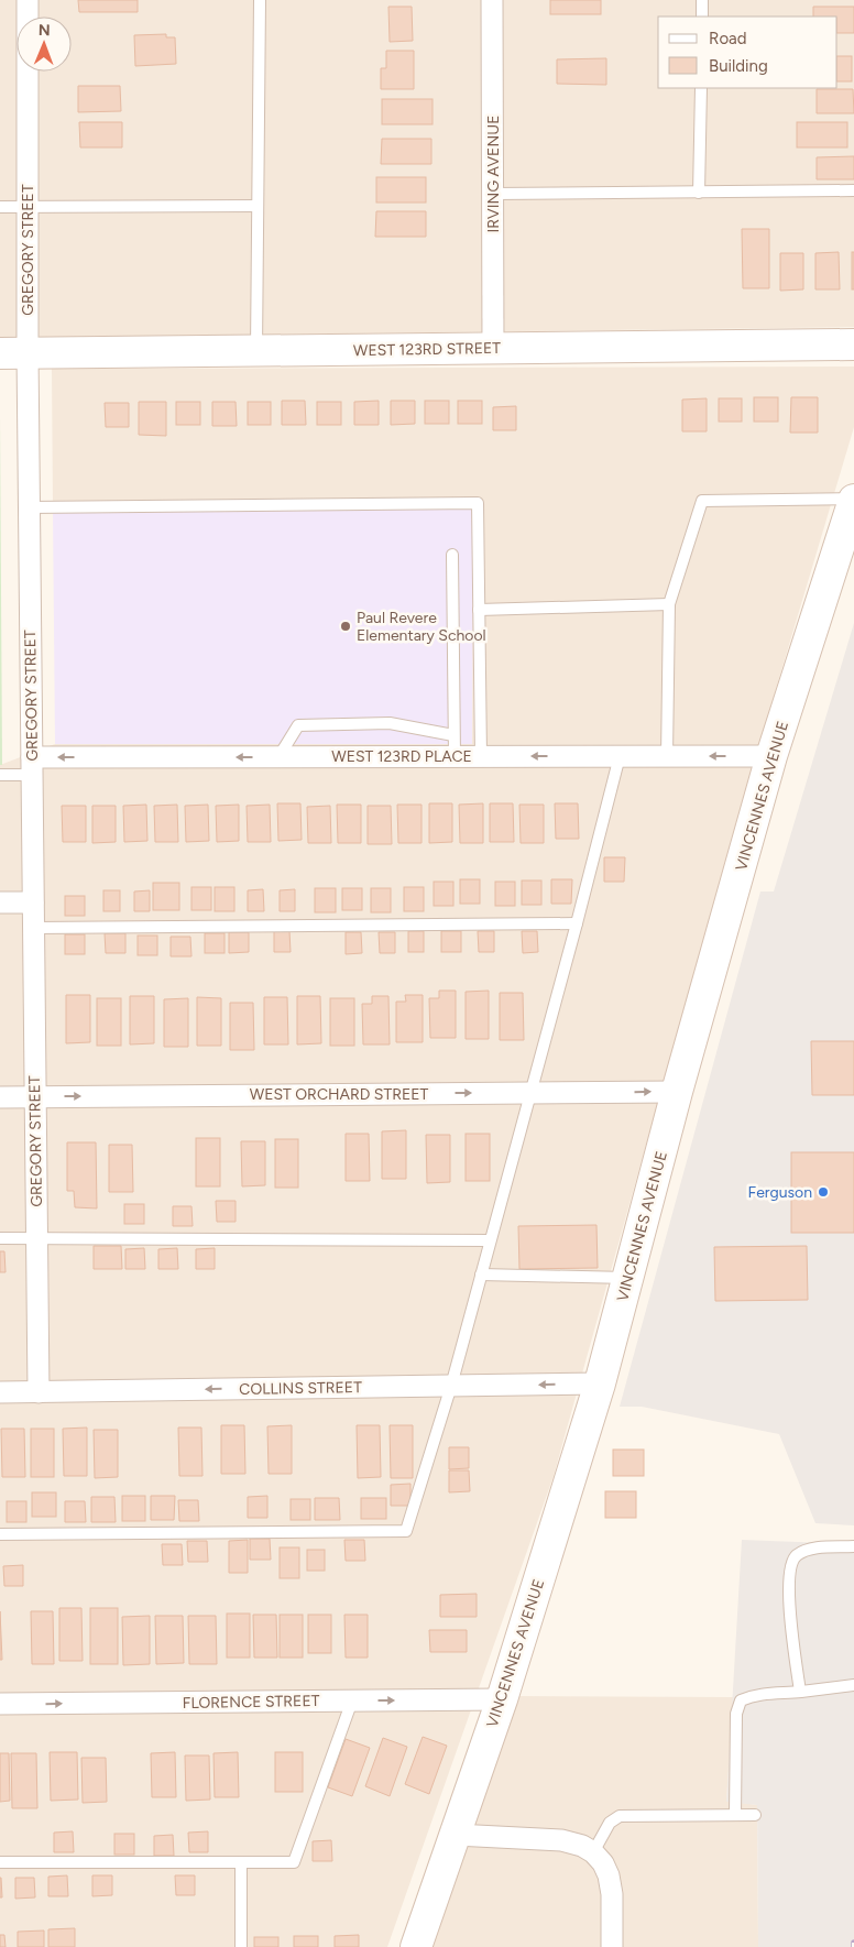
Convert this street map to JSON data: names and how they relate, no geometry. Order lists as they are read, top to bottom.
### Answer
{
  "streets": {
    "main road": ["WEST 123RD STREET", "VINCENNES AVENUE"],
    "street": [
      "IRVING AVENUE",
      "GREGORY STREET",
      "WEST 123RD PLACE",
      "WEST ORCHARD STREET",
      "COLLINS STREET",
      "FLORENCE STREET"
    ]
  },
  "crossings": [
    ["IRVING AVENUE", "WEST 123RD STREET"],
    ["GREGORY STREET", "WEST 123RD STREET"],
    ["GREGORY STREET", "WEST 123RD PLACE"],
    ["GREGORY STREET", "WEST ORCHARD STREET"],
    ["GREGORY STREET", "COLLINS STREET"],
    ["WEST 123RD PLACE", "VINCENNES AVENUE"],
    ["VINCENNES AVENUE", "WEST ORCHARD STREET"],
    ["VINCENNES AVENUE", "COLLINS STREET"],
    ["VINCENNES AVENUE", "FLORENCE STREET"]
  ],
  "one_way": [
    "WEST 123RD PLACE",
    "WEST ORCHARD STREET",
    "COLLINS STREET",
    "FLORENCE STREET"
  ],
  "places": ["Paul Revere Elementary School", "Ferguson"],
  "legend": ["Road", "Building"],
  "north": "top"
}
